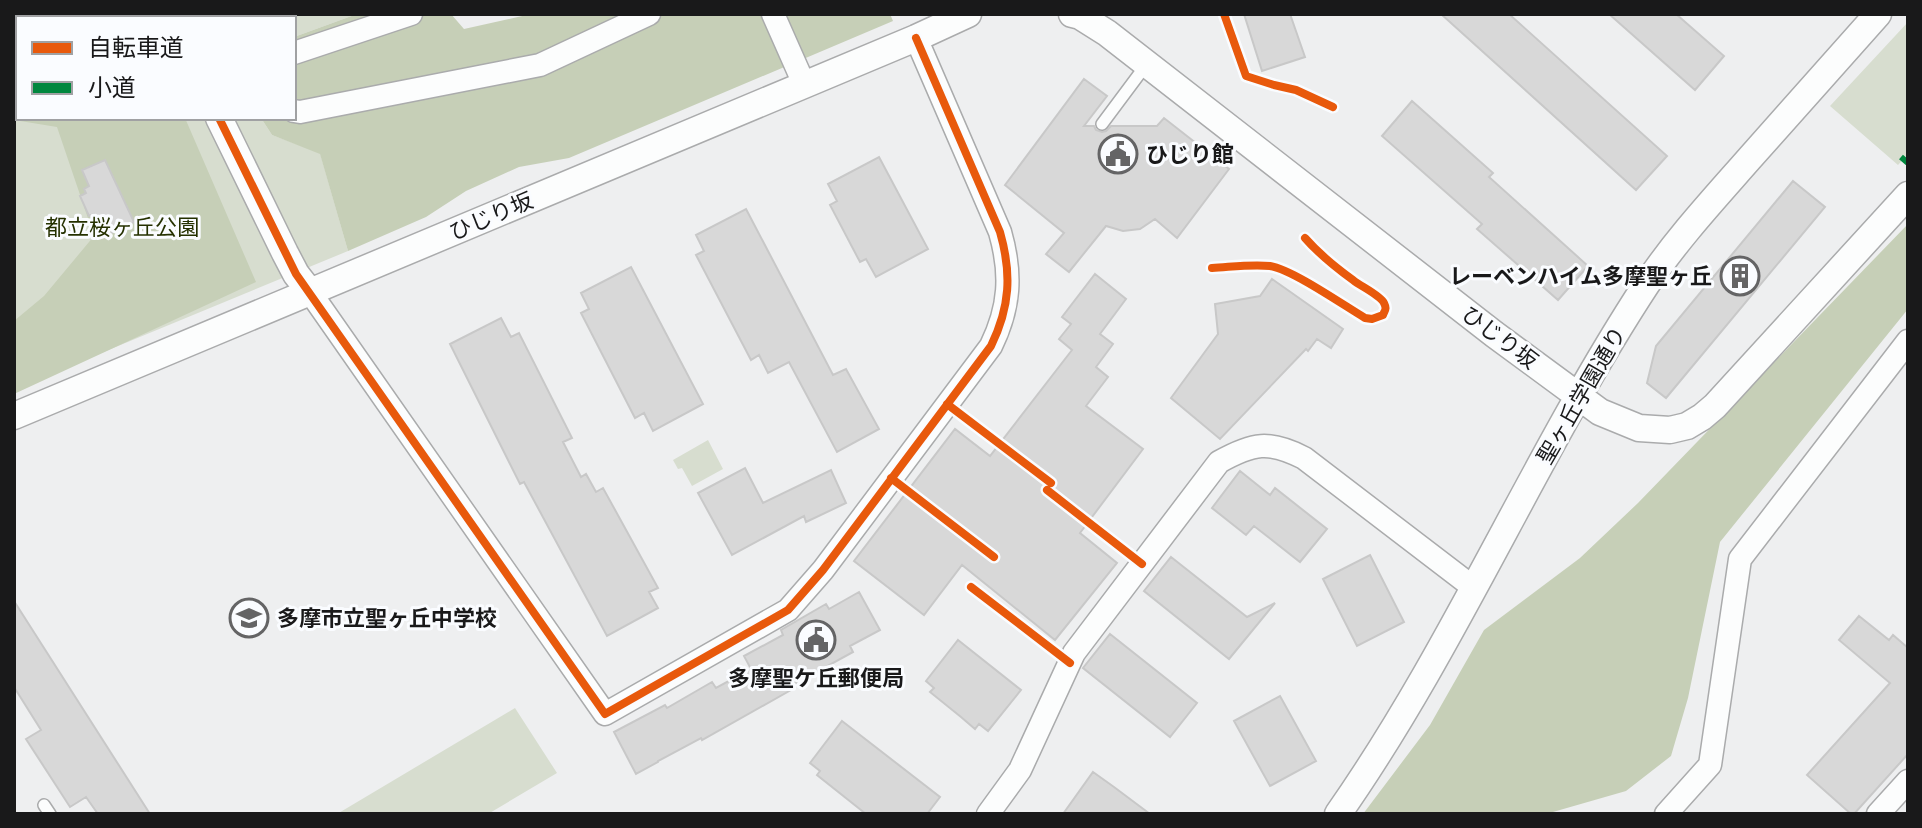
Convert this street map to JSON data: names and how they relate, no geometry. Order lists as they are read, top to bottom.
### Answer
{
  "streets": {
    "street": ["ひじり坂", "聖ヶ丘学園通り"]
  },
  "crossings": [
    ["ひじり坂", "聖ヶ丘学園通り"]
  ],
  "parks": ["都立桜ヶ丘公園"],
  "places": {
    "public building": ["ひじり館", "多摩聖ケ丘郵便局"],
    "building": ["レーベンハイム多摩聖ヶ丘"],
    "school or university": ["多摩市立聖ヶ丘中学校"]
  },
  "legend": ["自転車道", "小道"]
}
